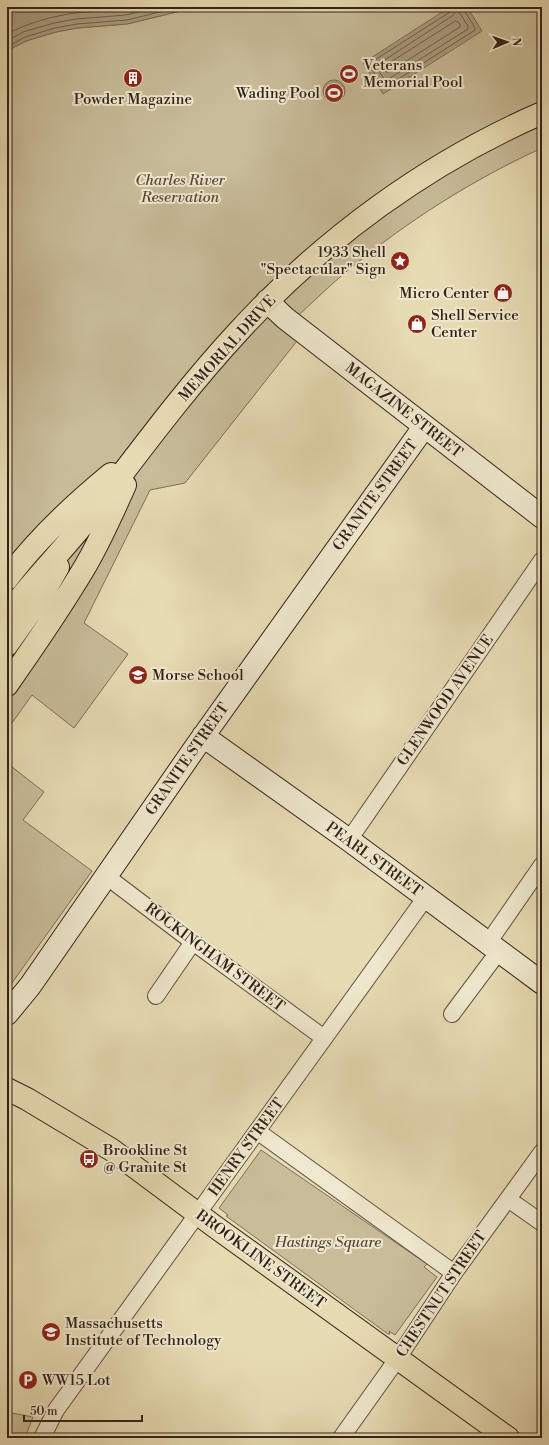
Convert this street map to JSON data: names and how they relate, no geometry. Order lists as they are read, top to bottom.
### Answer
{
  "streets": {
    "main road": ["MEMORIAL DRIVE", "BROOKLINE STREET"],
    "street": [
      "MAGAZINE STREET",
      "GRANITE STREET",
      "GLENWOOD AVENUE",
      "PEARL STREET",
      "ROCKINGHAM STREET",
      "HENRY STREET",
      "CHESTNUT STREET"
    ]
  },
  "crossings": [
    ["MEMORIAL DRIVE", "MAGAZINE STREET"],
    ["MAGAZINE STREET", "GRANITE STREET"],
    ["GRANITE STREET", "PEARL STREET"],
    ["GRANITE STREET", "ROCKINGHAM STREET"],
    ["GLENWOOD AVENUE", "PEARL STREET"],
    ["PEARL STREET", "HENRY STREET"],
    ["ROCKINGHAM STREET", "HENRY STREET"],
    ["HENRY STREET", "BROOKLINE STREET"],
    ["BROOKLINE STREET", "CHESTNUT STREET"]
  ],
  "parks": ["Charles River Reservation", "Hastings Square"],
  "places": {
    "sports": ["Veterans Memorial Pool", "Wading Pool"],
    "building": ["Powder Magazine"],
    "place": ["1933 Shell \"Spectacular\" Sign"],
    "shop": ["Micro Center", "Shell Service Center"],
    "school or university": ["Morse School", "Massachusetts Institute of Technology"],
    "bus stop": ["Brookline St @ Granite St"],
    "parking": ["WW15 Lot"]
  },
  "scale_bar": "50 m",
  "north": "right"
}
